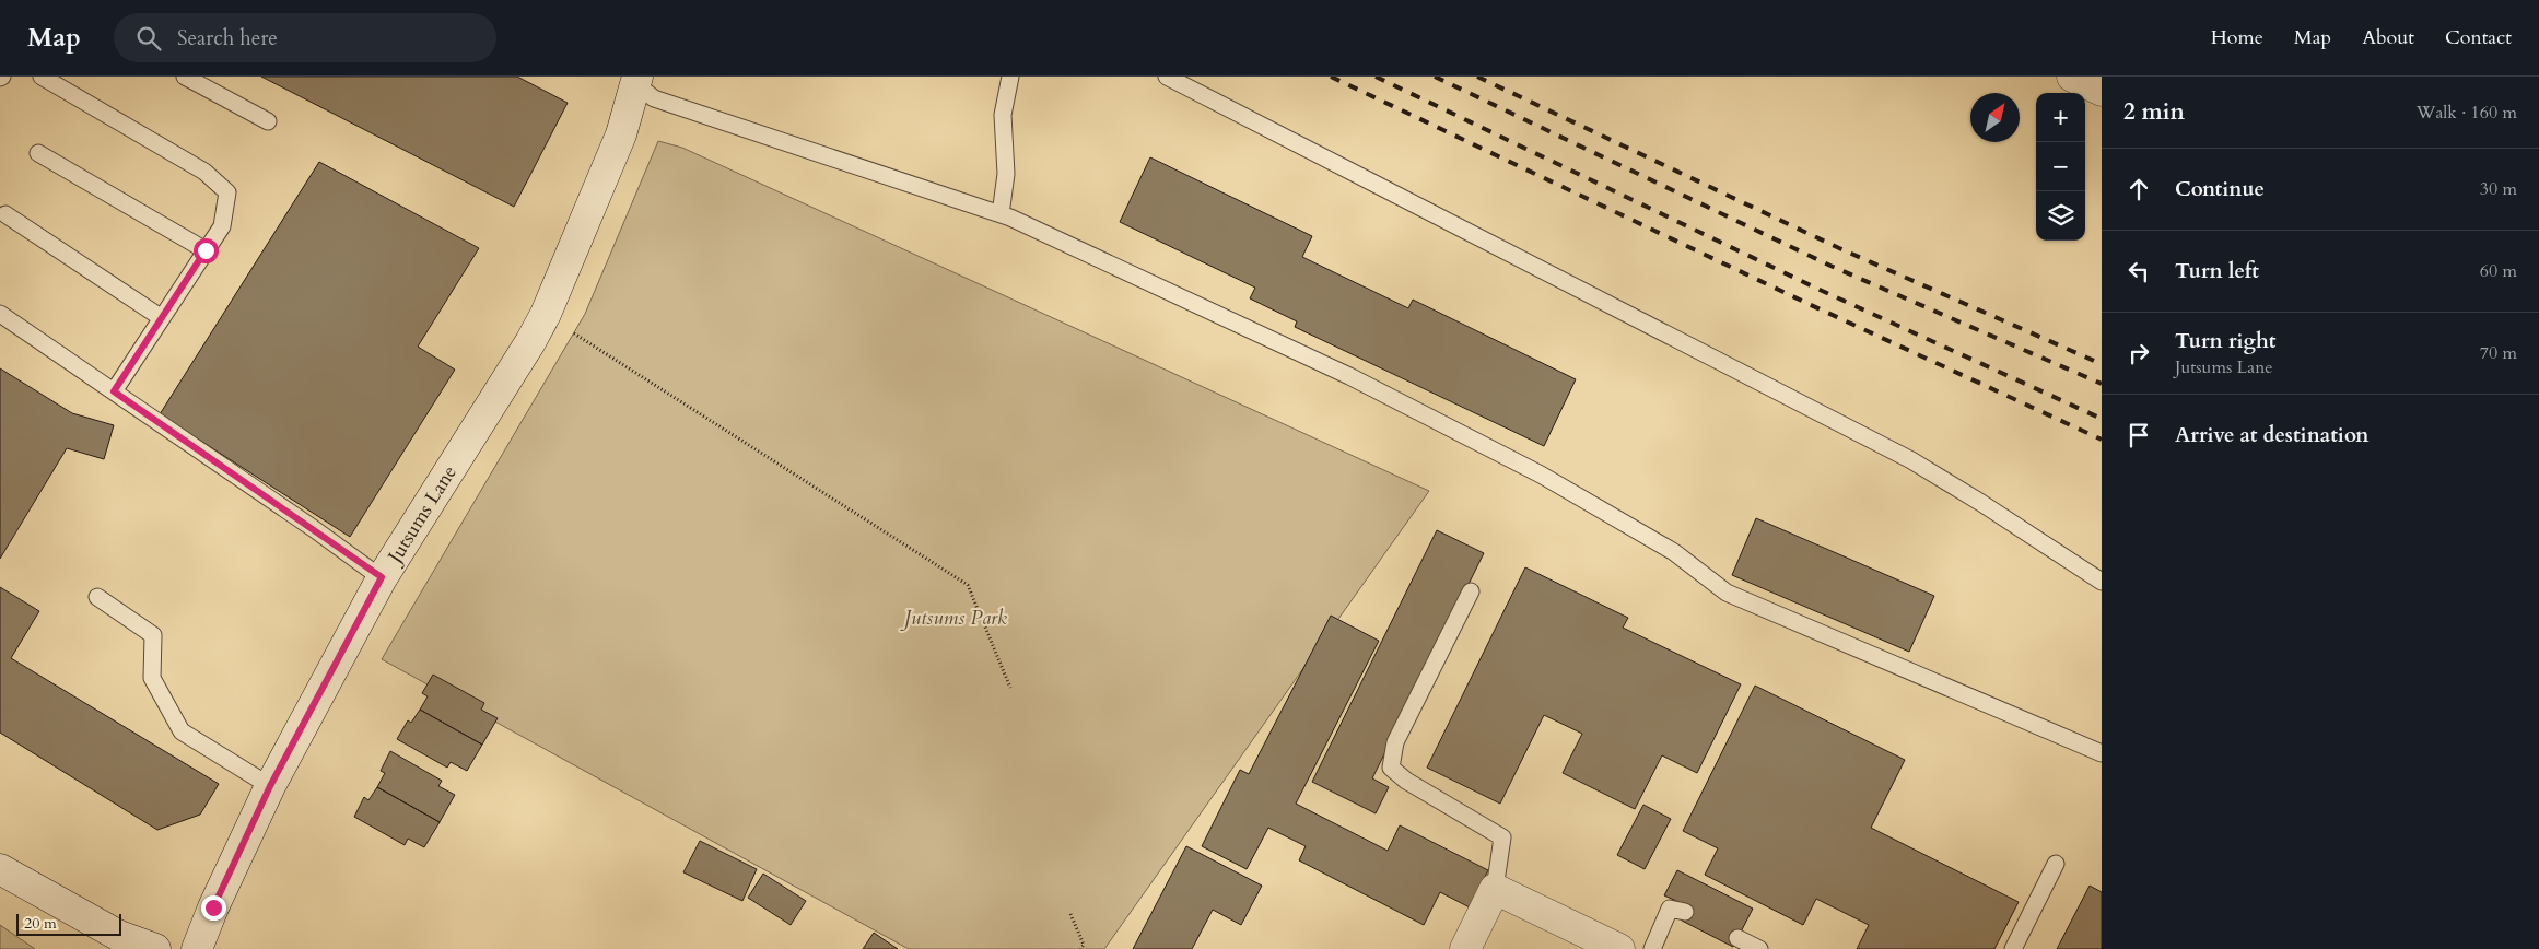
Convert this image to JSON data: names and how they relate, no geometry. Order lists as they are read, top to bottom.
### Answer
{
  "streets": {
    "street": ["Jutsums Lane"]
  },
  "parks": ["Jutsums Park"],
  "scale_bar": "20 m",
  "north": "top right",
  "page": {
    "header": "Map",
    "search": "Search here",
    "nav": [
      "Home",
      "Map",
      "About",
      "Contact"
    ],
    "heading": ["2 min", "Walk · 160 m"],
    "map_buttons": ["+", "−"],
    "list": [
      ["Continue", "30 m"],
      ["Turn left", "60 m"],
      ["Turn right", "Jutsums Lane", "70 m"],
      "Arrive at destination"
    ],
    "scale": "20 m"
  }
}
